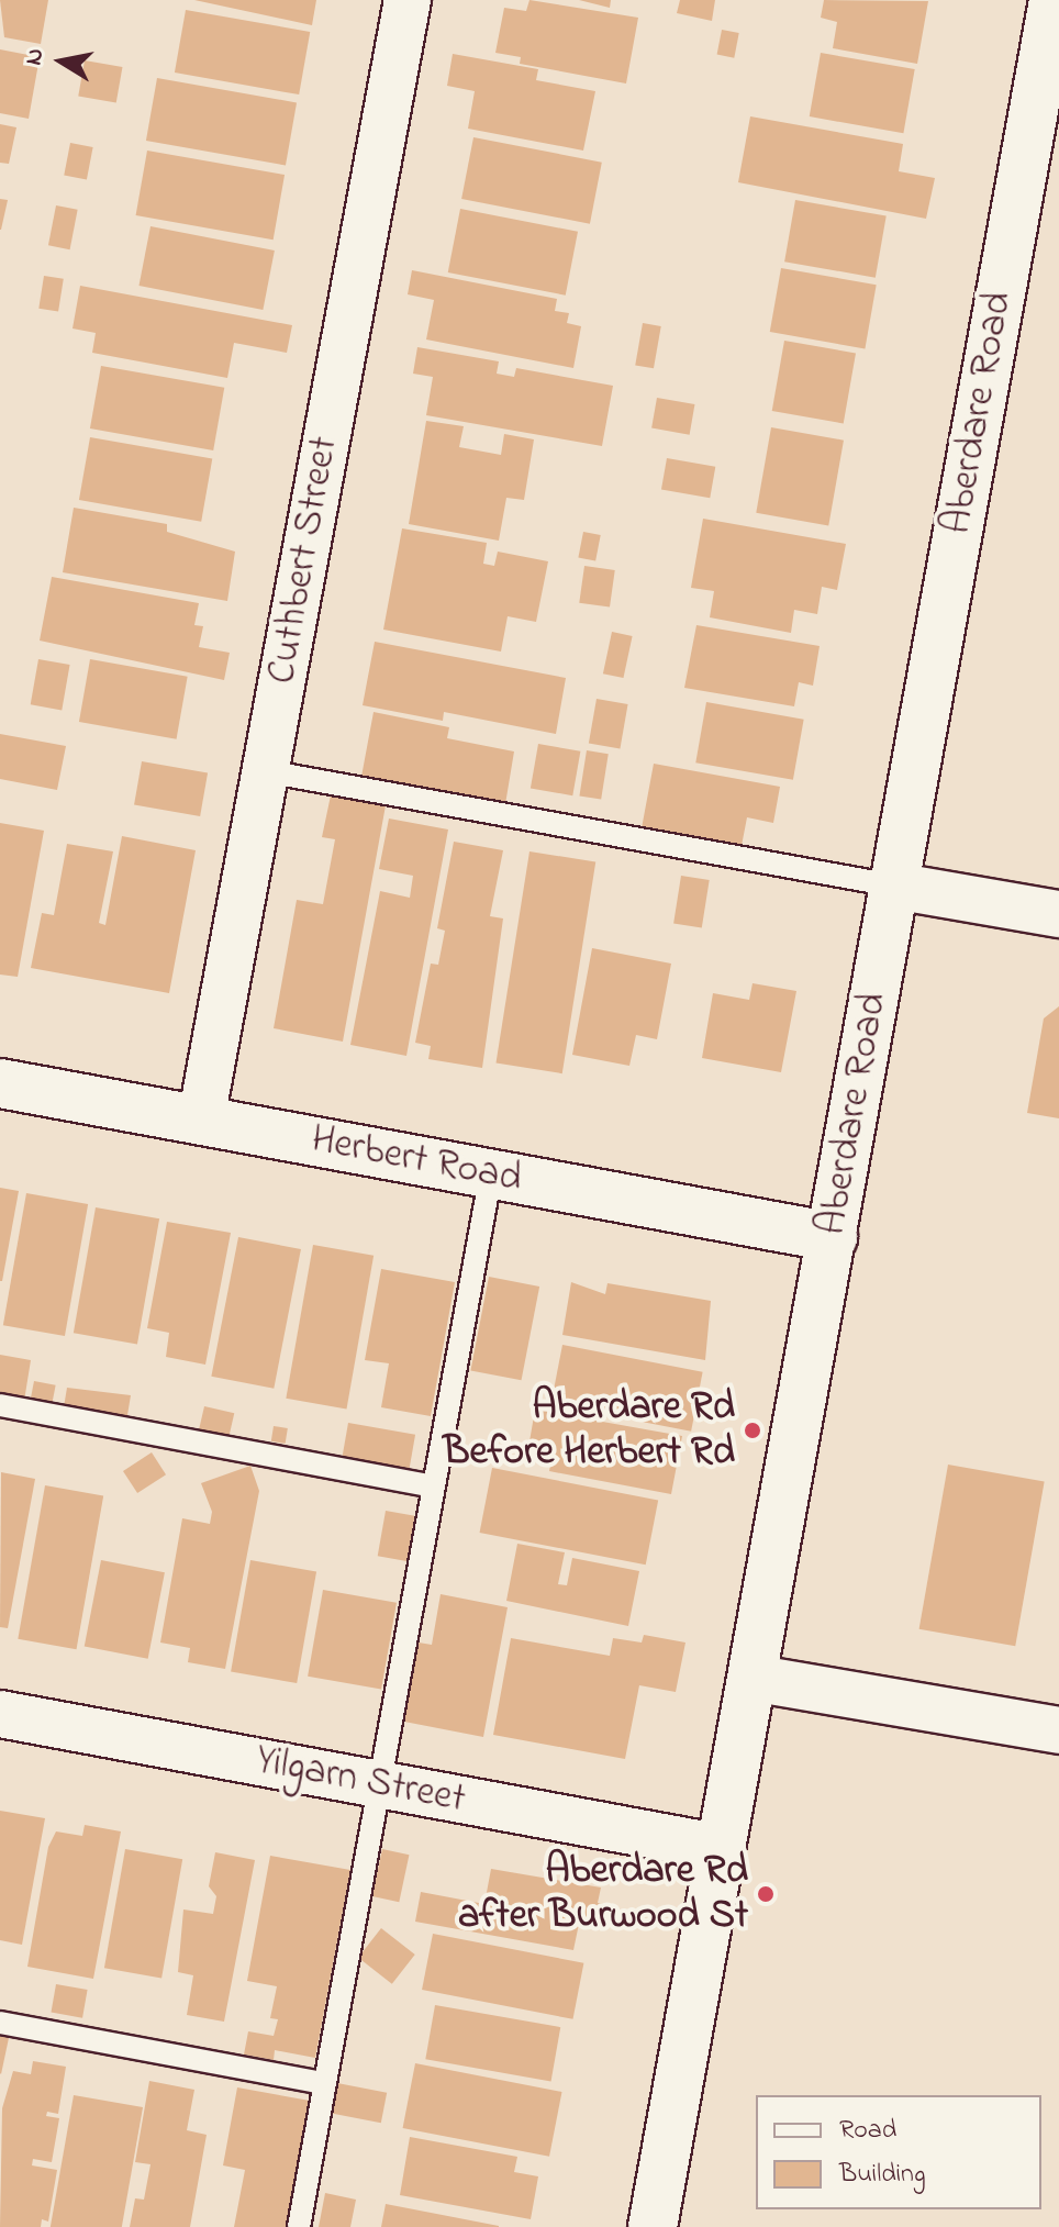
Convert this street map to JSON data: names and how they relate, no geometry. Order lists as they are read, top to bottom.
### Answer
{
  "streets": {
    "main road": ["Aberdare Road", "Herbert Road"],
    "street": ["Cuthbert Street", "Yilgarn Street"]
  },
  "crossings": [
    ["Aberdare Road", "Herbert Road"],
    ["Aberdare Road", "Yilgarn Street"],
    ["Cuthbert Street", "Herbert Road"]
  ],
  "places": ["Aberdare Rd Before Herbert Rd", "Aberdare Rd after Burwood St"],
  "legend": ["Road", "Building"],
  "north": "left"
}
